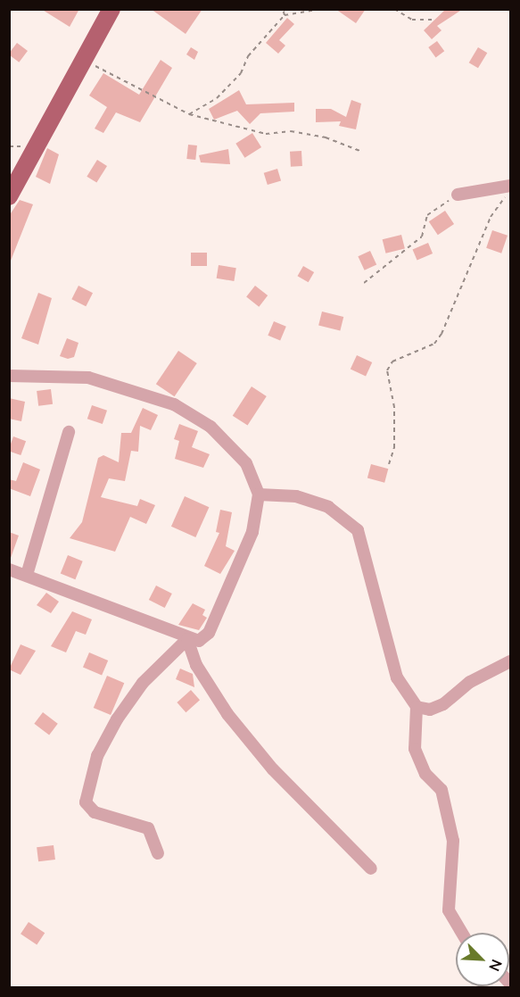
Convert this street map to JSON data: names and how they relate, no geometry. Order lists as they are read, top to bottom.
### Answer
{
  "north": "bottom right"
}
